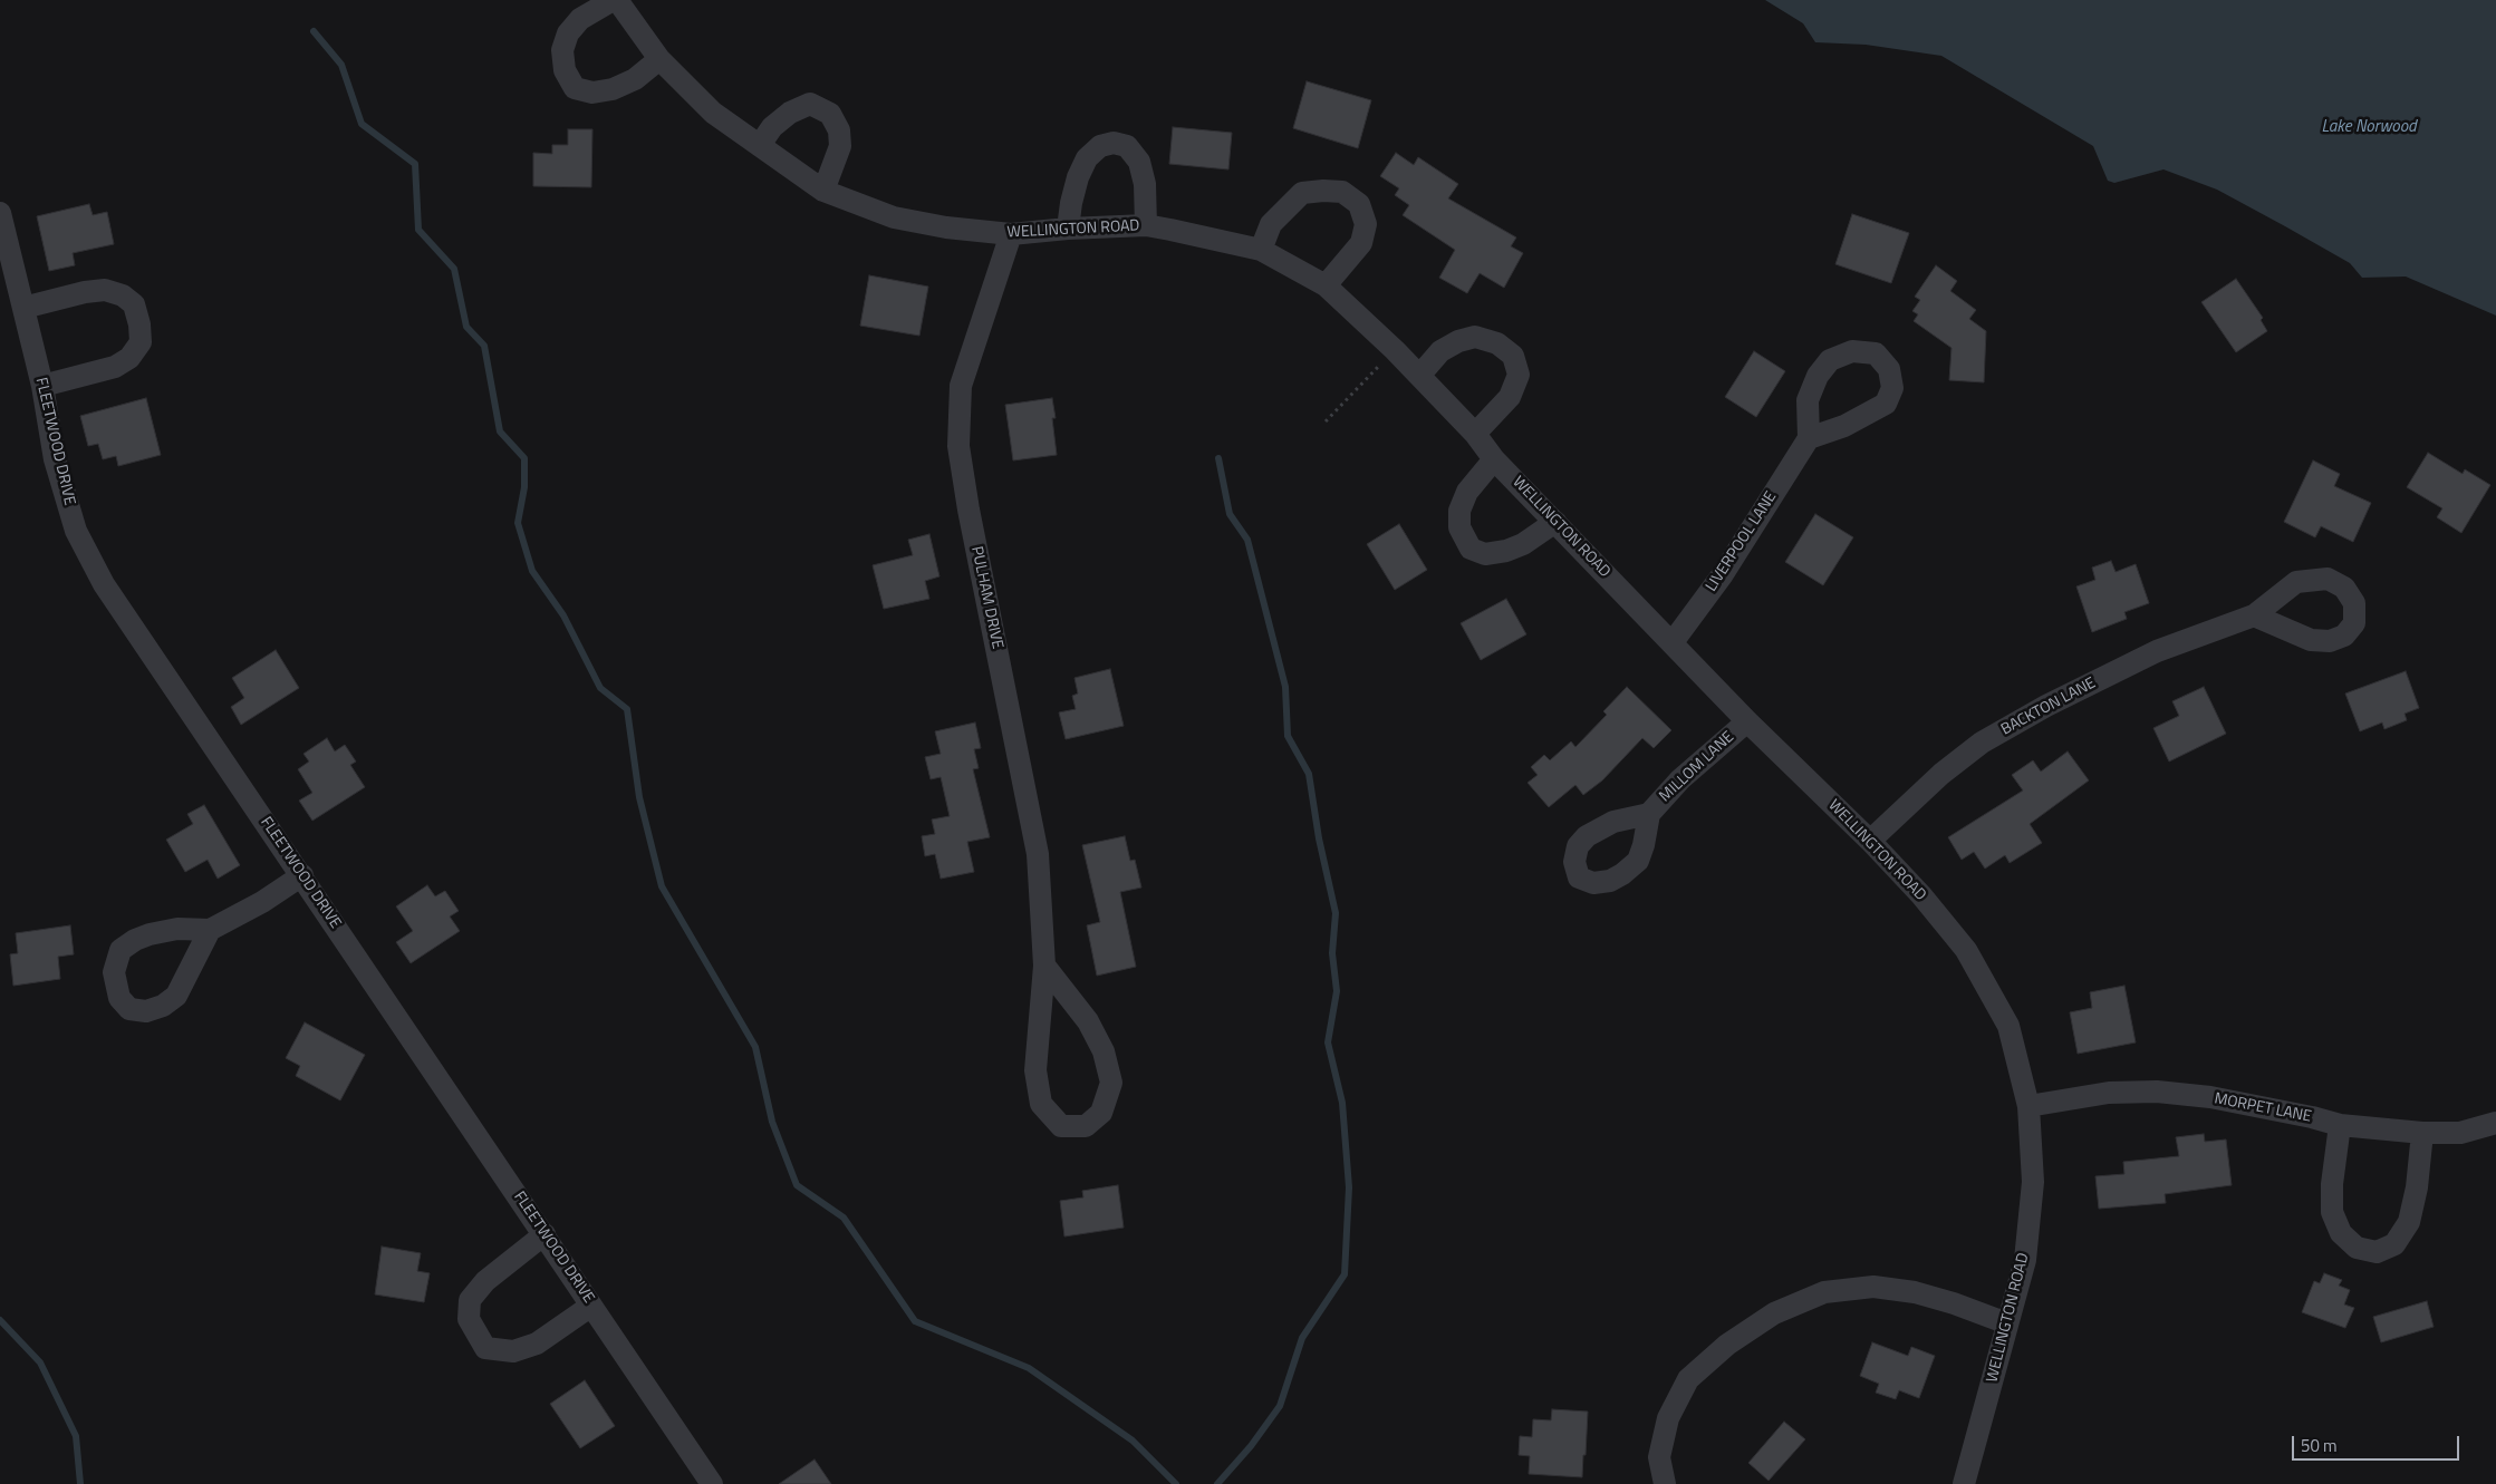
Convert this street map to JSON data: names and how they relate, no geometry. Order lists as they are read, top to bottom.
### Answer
{
  "streets": {
    "street": [
      "WELLINGTON ROAD",
      "FLEETWOOD DRIVE",
      "LIVERPOOL LANE",
      "PULHAM DRIVE",
      "BACKTON LANE",
      "MILLOM LANE",
      "MORPET LANE"
    ]
  },
  "crossings": [
    ["WELLINGTON ROAD", "LIVERPOOL LANE"],
    ["WELLINGTON ROAD", "PULHAM DRIVE"],
    ["WELLINGTON ROAD", "BACKTON LANE"],
    ["WELLINGTON ROAD", "MILLOM LANE"],
    ["WELLINGTON ROAD", "MORPET LANE"]
  ],
  "water": ["Lake Norwood"],
  "scale_bar": "50 m"
}
